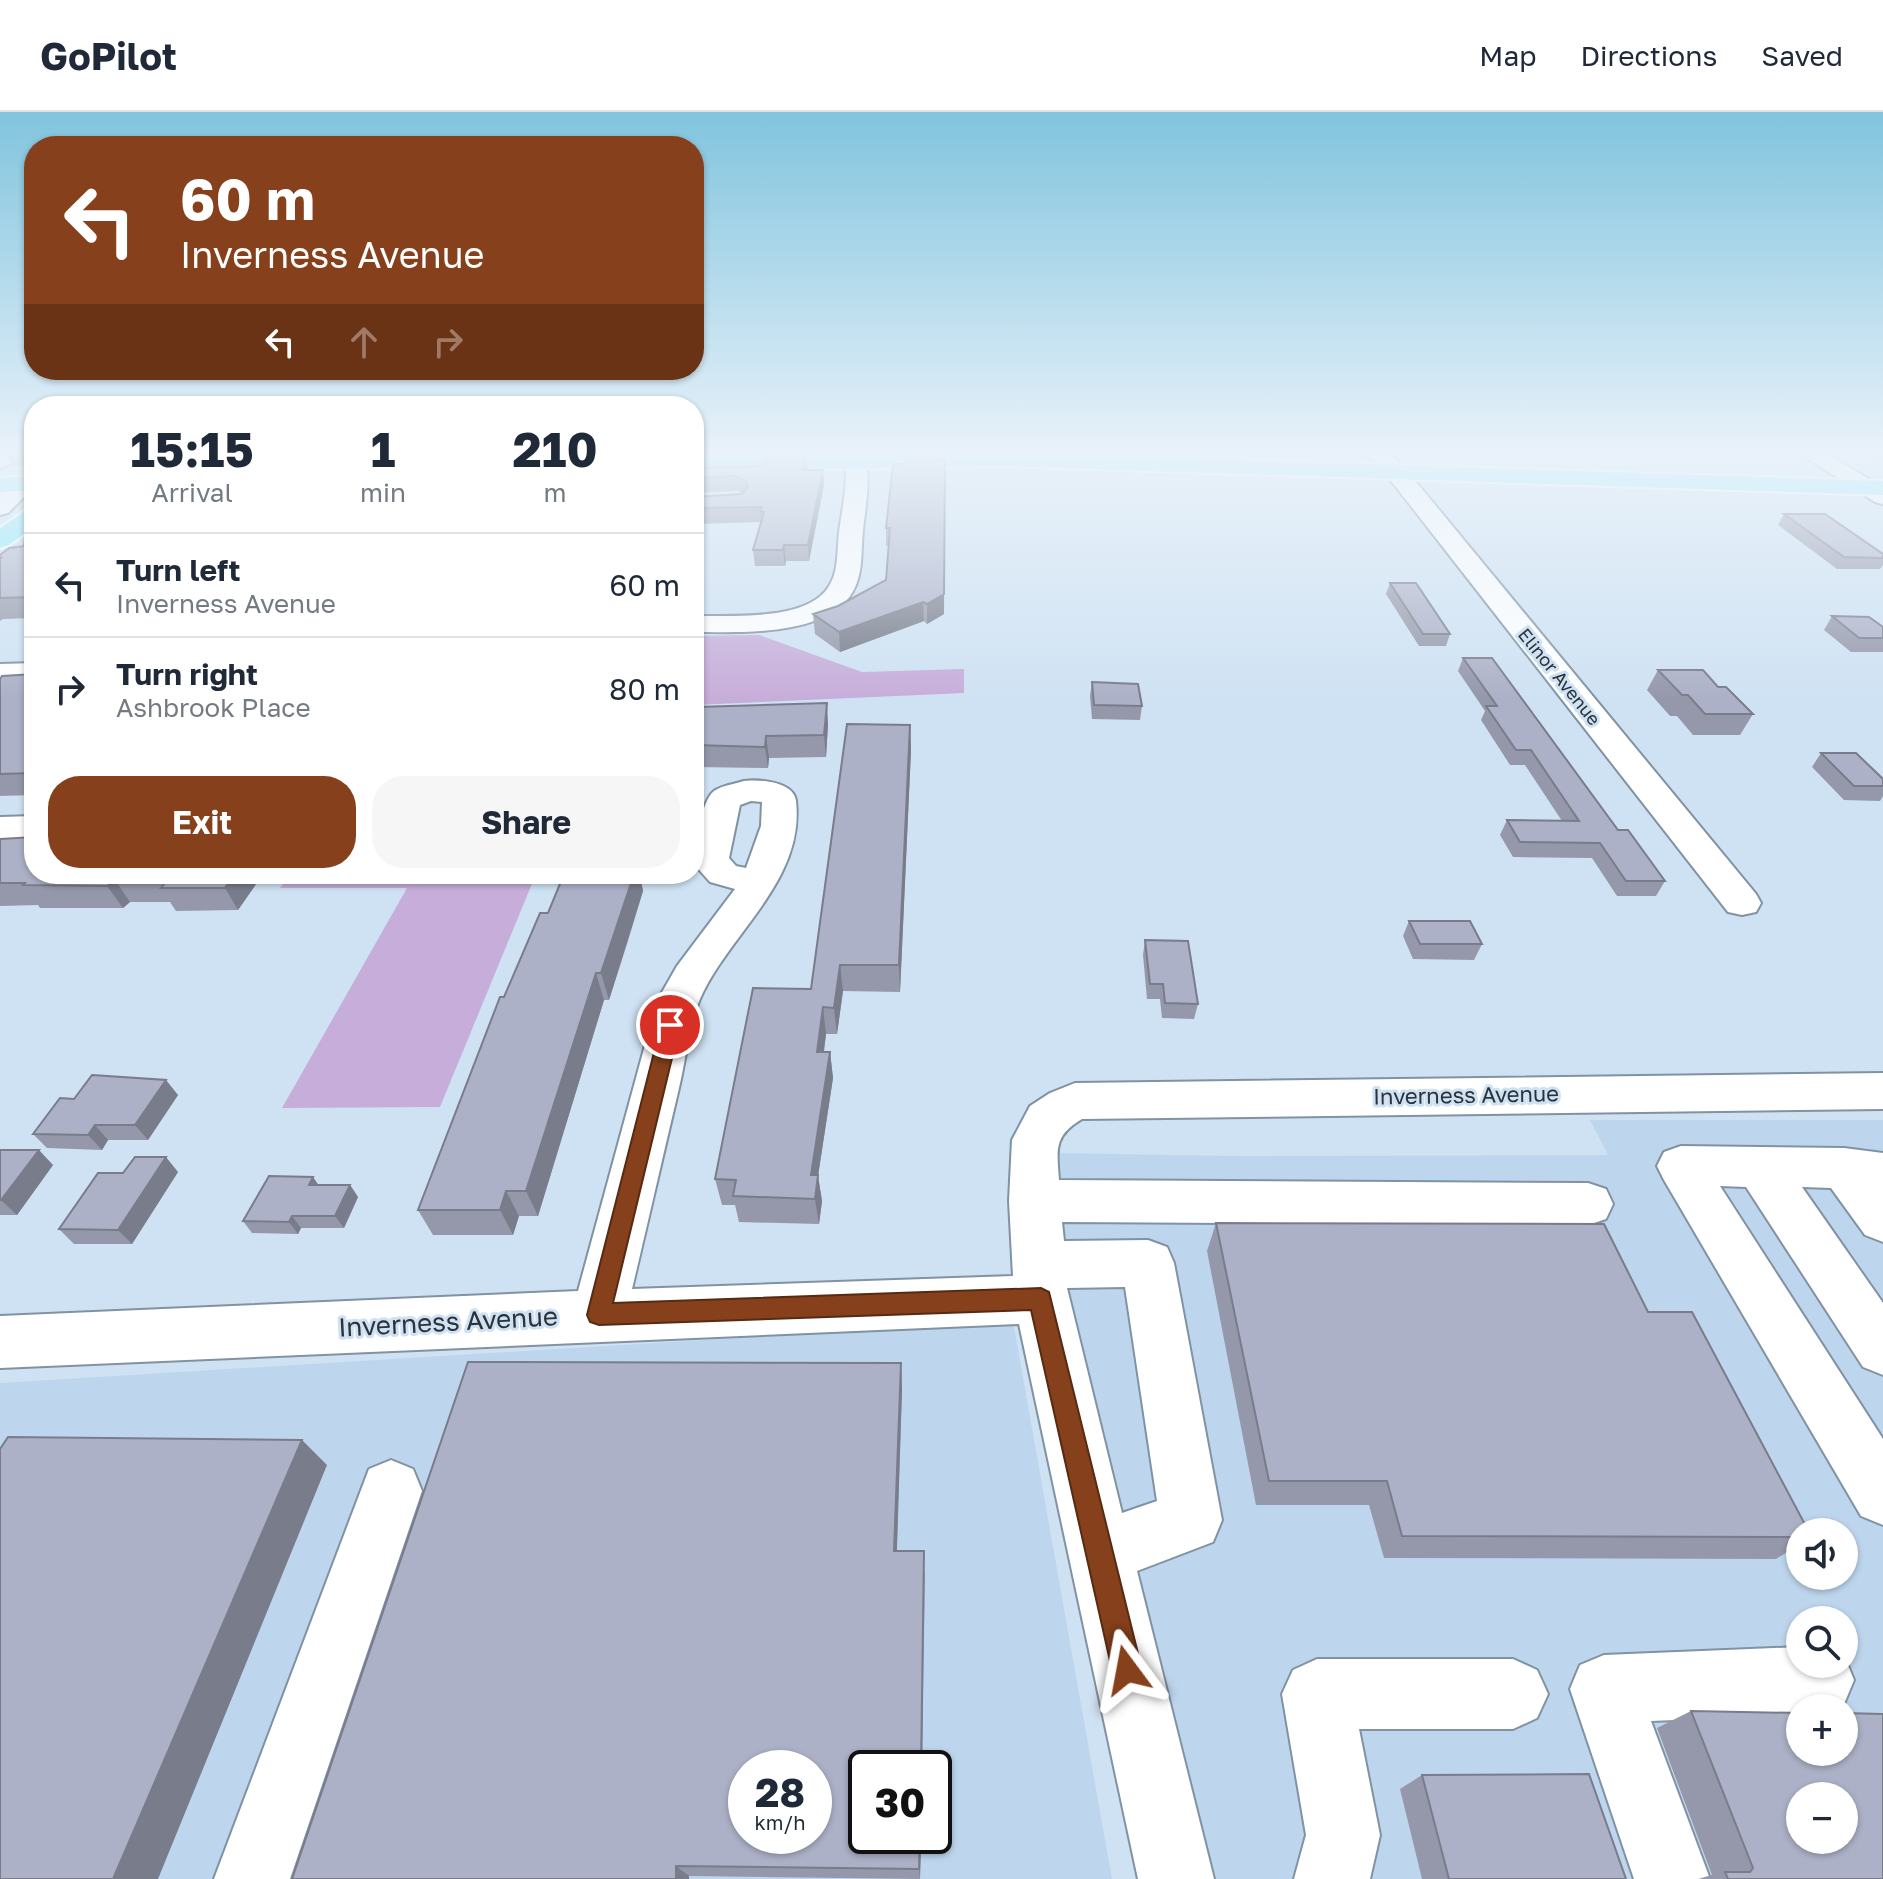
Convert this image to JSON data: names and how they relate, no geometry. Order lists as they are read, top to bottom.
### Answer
{
  "streets": {
    "street": ["Elinor Avenue", "Inverness Avenue"]
  },
  "page": {
    "header": "GoPilot",
    "nav": ["Map", "Directions", "Saved"],
    "turn": ["60 m", "Inverness Avenue"],
    "eta": [
      "15:15",
      "Arrival",
      "1",
      "min",
      "210",
      "m"
    ],
    "list": [
      {
        "name": "Turn left",
        "note": "Inverness Avenue",
        "value": "60 m"
      },
      {
        "name": "Turn right",
        "note": "Ashbrook Place",
        "value": "80 m"
      }
    ],
    "buttons": ["Exit", "Share"],
    "map_buttons": ["+", "−"],
    "speed": "28 km/h",
    "limit": "30"
  }
}
